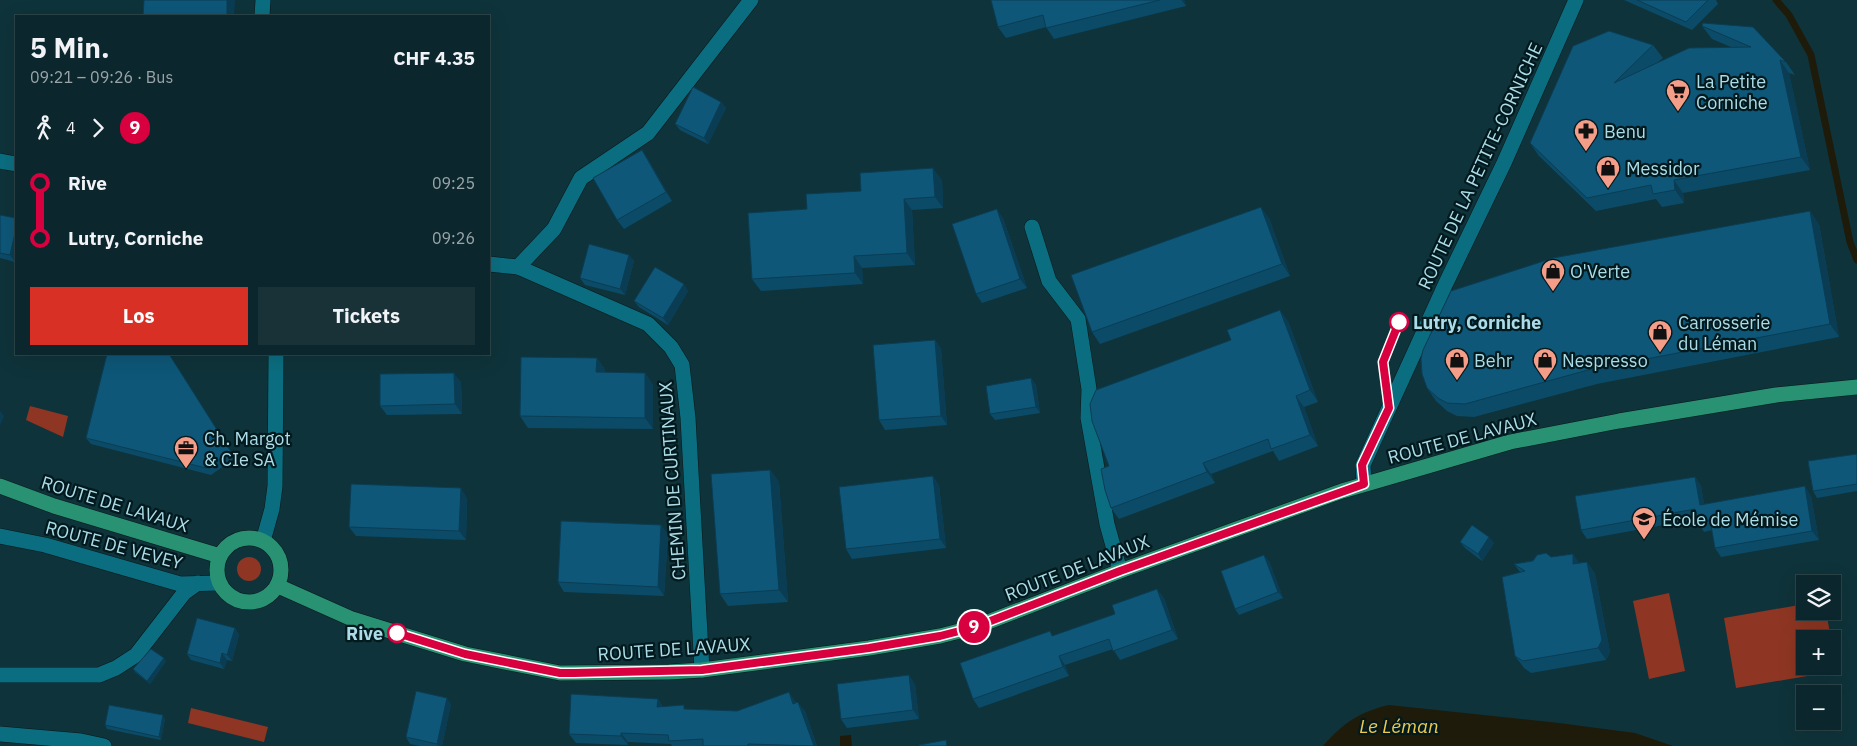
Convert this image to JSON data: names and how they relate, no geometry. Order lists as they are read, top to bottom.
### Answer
{
  "streets": {
    "main road": ["ROUTE DE LAVAUX"],
    "street": ["ROUTE DE LA PETITE-CORNICHE", "CHEMIN DE CURTINAUX", "ROUTE DE VEVEY"]
  },
  "crossings": [
    ["ROUTE DE LA PETITE-CORNICHE", "ROUTE DE LAVAUX"],
    ["ROUTE DE LAVAUX", "CHEMIN DE CURTINAUX"],
    ["ROUTE DE LAVAUX", "ROUTE DE VEVEY"]
  ],
  "water": ["Le Léman"],
  "places": {
    "supermarket": ["La Petite Corniche"],
    "pharmacy": ["Benu"],
    "shop": [
      "Messidor",
      "O'Verte",
      "Carrosserie du Léman",
      "Behr",
      "Nespresso"
    ],
    "other": ["Lutry, Corniche", "Rive"],
    "office": ["Ch. Margot & CIe SA"],
    "school or university": ["École de Mémise"]
  },
  "lines": ["bus line 9"],
  "page": {
    "on_map": "9",
    "heading": ["5 Min.", "09:21 – 09:26 · Bus", "CHF 4.35"],
    "legs": ["4", "9"],
    "list": [
      {
        "name": "Rive",
        "value": "09:25"
      },
      {
        "name": "Lutry, Corniche",
        "value": "09:26"
      }
    ],
    "buttons": ["Los", "Tickets"],
    "map_buttons": ["+", "−"]
  }
}
